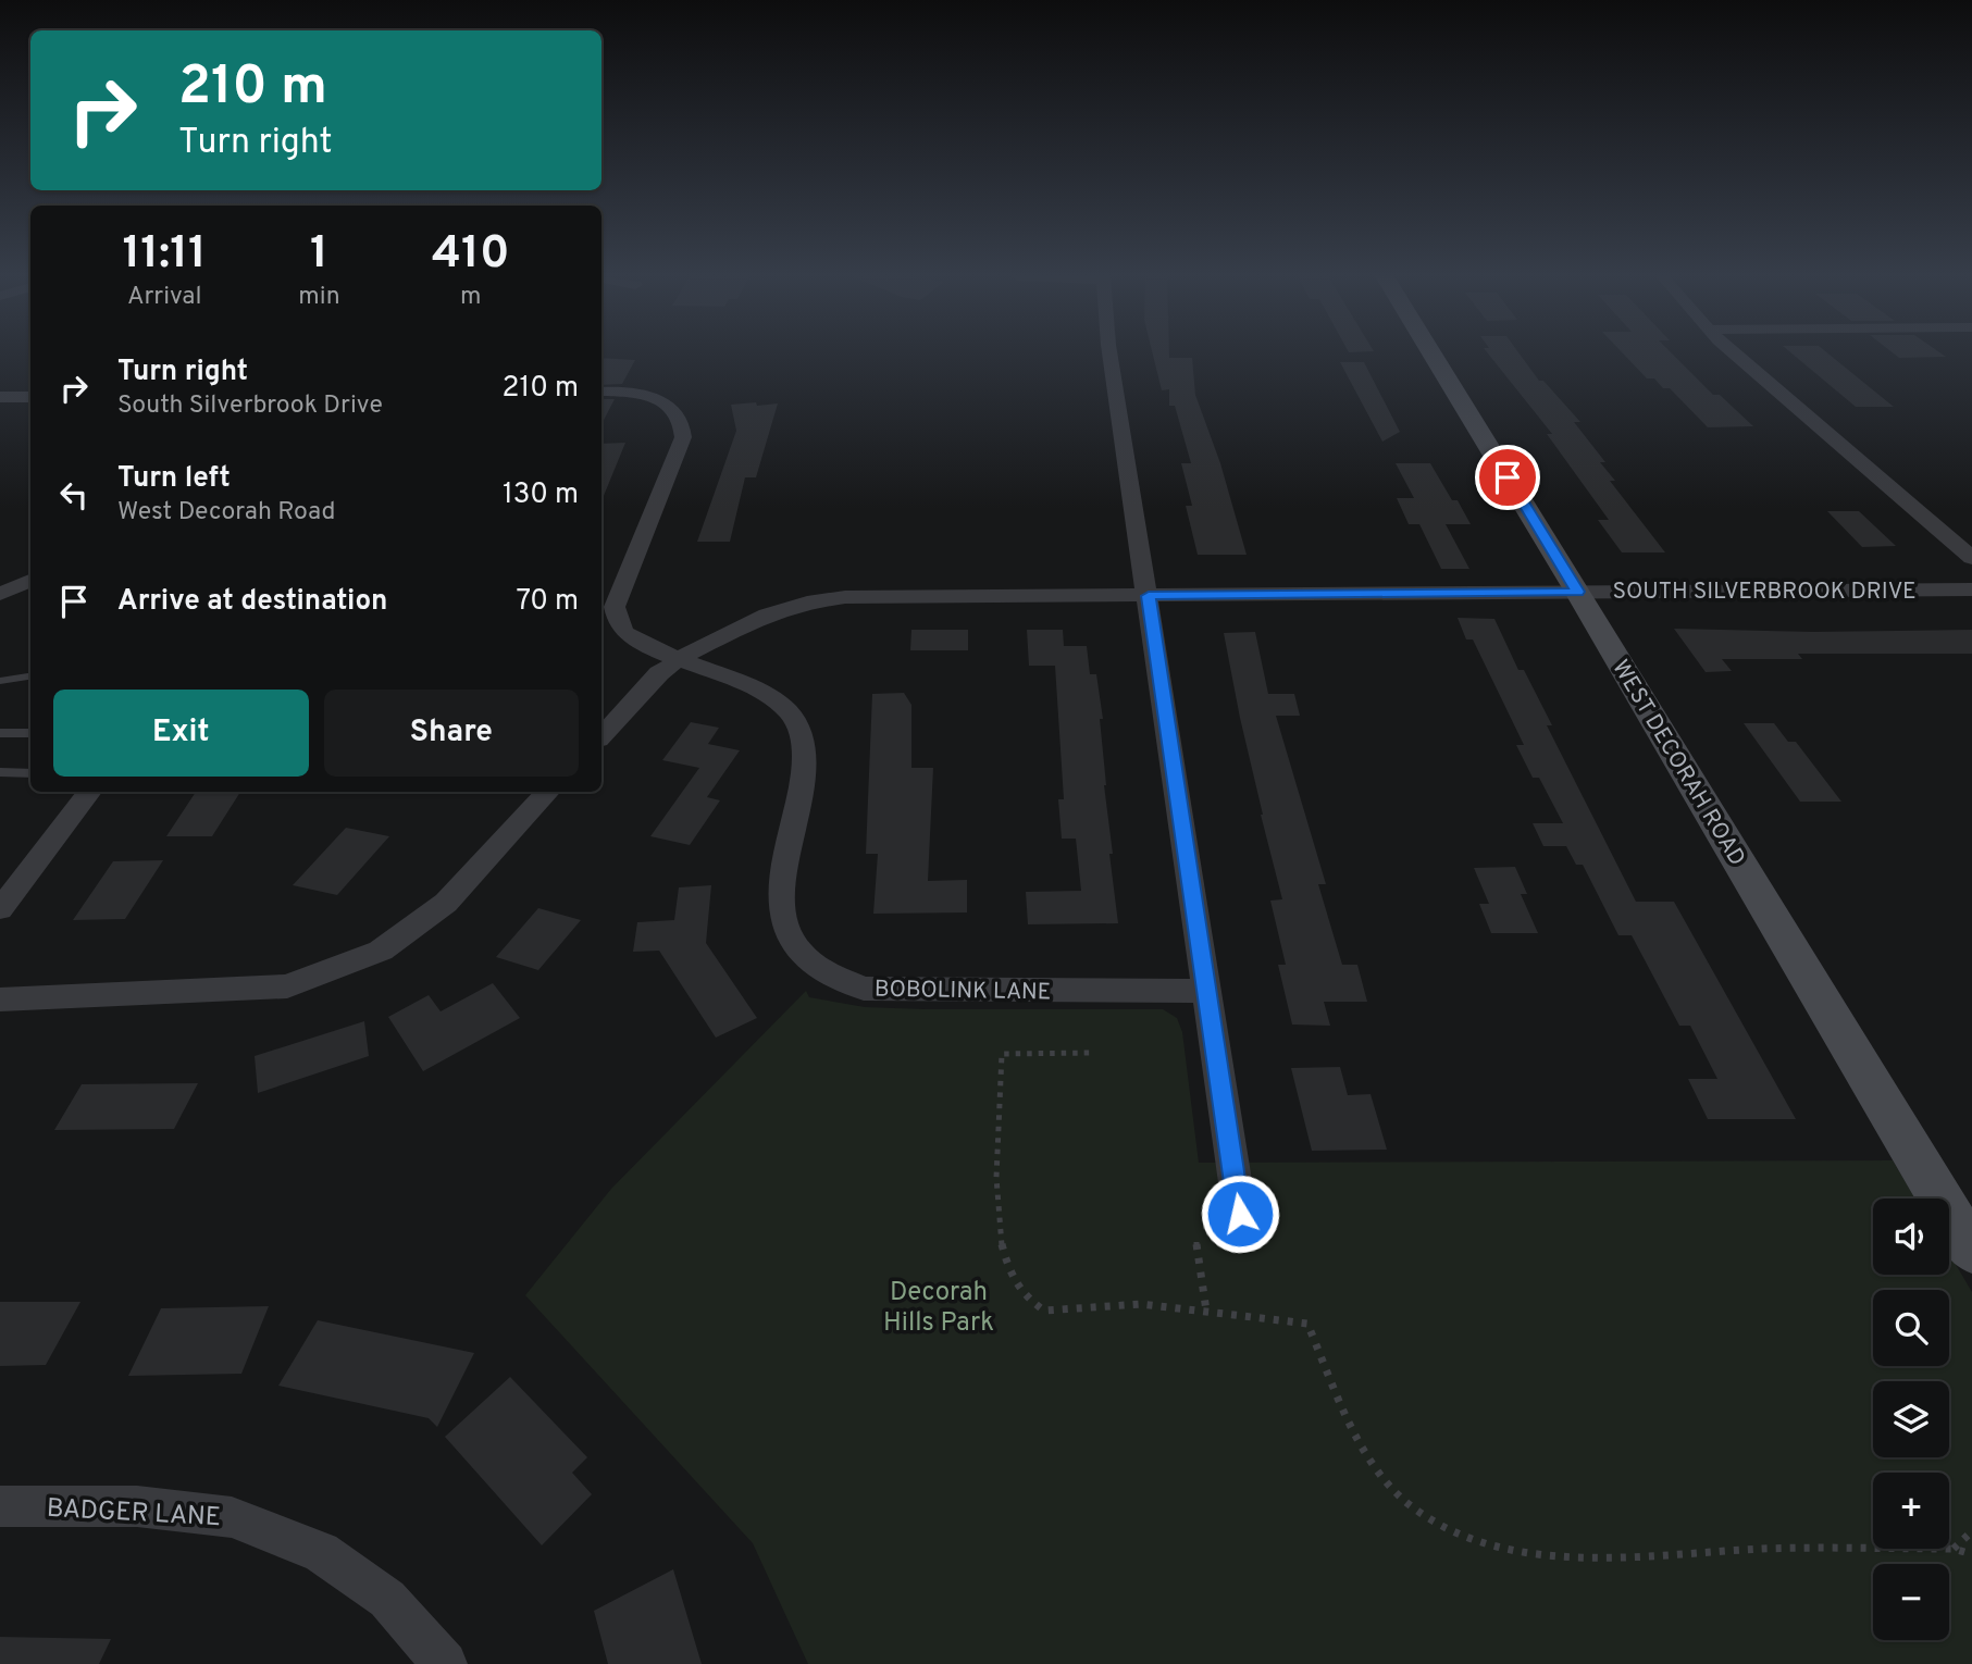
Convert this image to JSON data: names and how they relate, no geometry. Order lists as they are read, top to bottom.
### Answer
{
  "streets": {
    "street": [
      "SOUTH SILVERBROOK DRIVE",
      "WEST DECORAH ROAD",
      "BOBOLINK LANE",
      "BADGER LANE"
    ]
  },
  "crossings": [
    ["SOUTH SILVERBROOK DRIVE", "WEST DECORAH ROAD"],
    ["SOUTH SILVERBROOK DRIVE", "BOBOLINK LANE"]
  ],
  "parks": ["Decorah Hills Park"],
  "page": {
    "turn": ["210 m", "Turn right"],
    "eta": [
      "11:11",
      "Arrival",
      "1",
      "min",
      "410",
      "m"
    ],
    "list": [
      {
        "name": "Turn right",
        "note": "South Silverbrook Drive",
        "value": "210 m"
      },
      {
        "name": "Turn left",
        "note": "West Decorah Road",
        "value": "130 m"
      },
      {
        "name": "Arrive at destination",
        "value": "70 m"
      }
    ],
    "buttons": ["Exit", "Share"],
    "map_buttons": ["+", "−"]
  }
}
